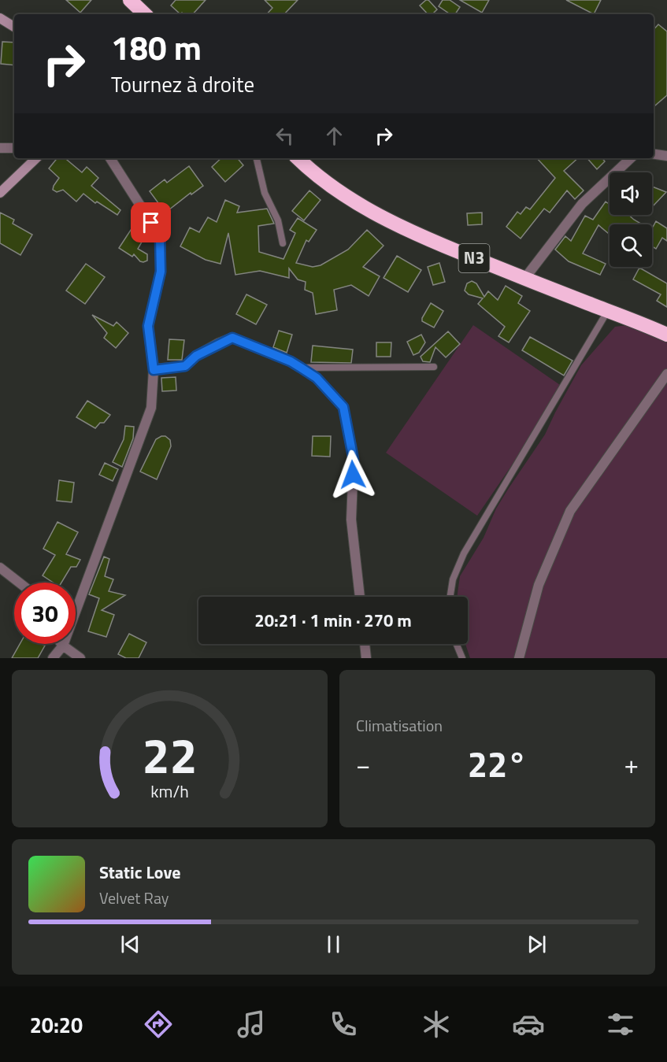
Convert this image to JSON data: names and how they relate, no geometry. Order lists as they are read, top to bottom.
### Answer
{
  "streets": {
    "highway": ["N3"]
  },
  "page": {
    "turn": ["180 m", "Tournez à droite"],
    "limit": "30",
    "trip": "20:21 · 1 min · 270 m",
    "tile": "Climatisation",
    "heat": ["−", "22°", "+"],
    "song": ["Static Love", "Velvet Ray"],
    "tabs": "20:20",
    "gauge": ["22", "km/h"]
  }
}
